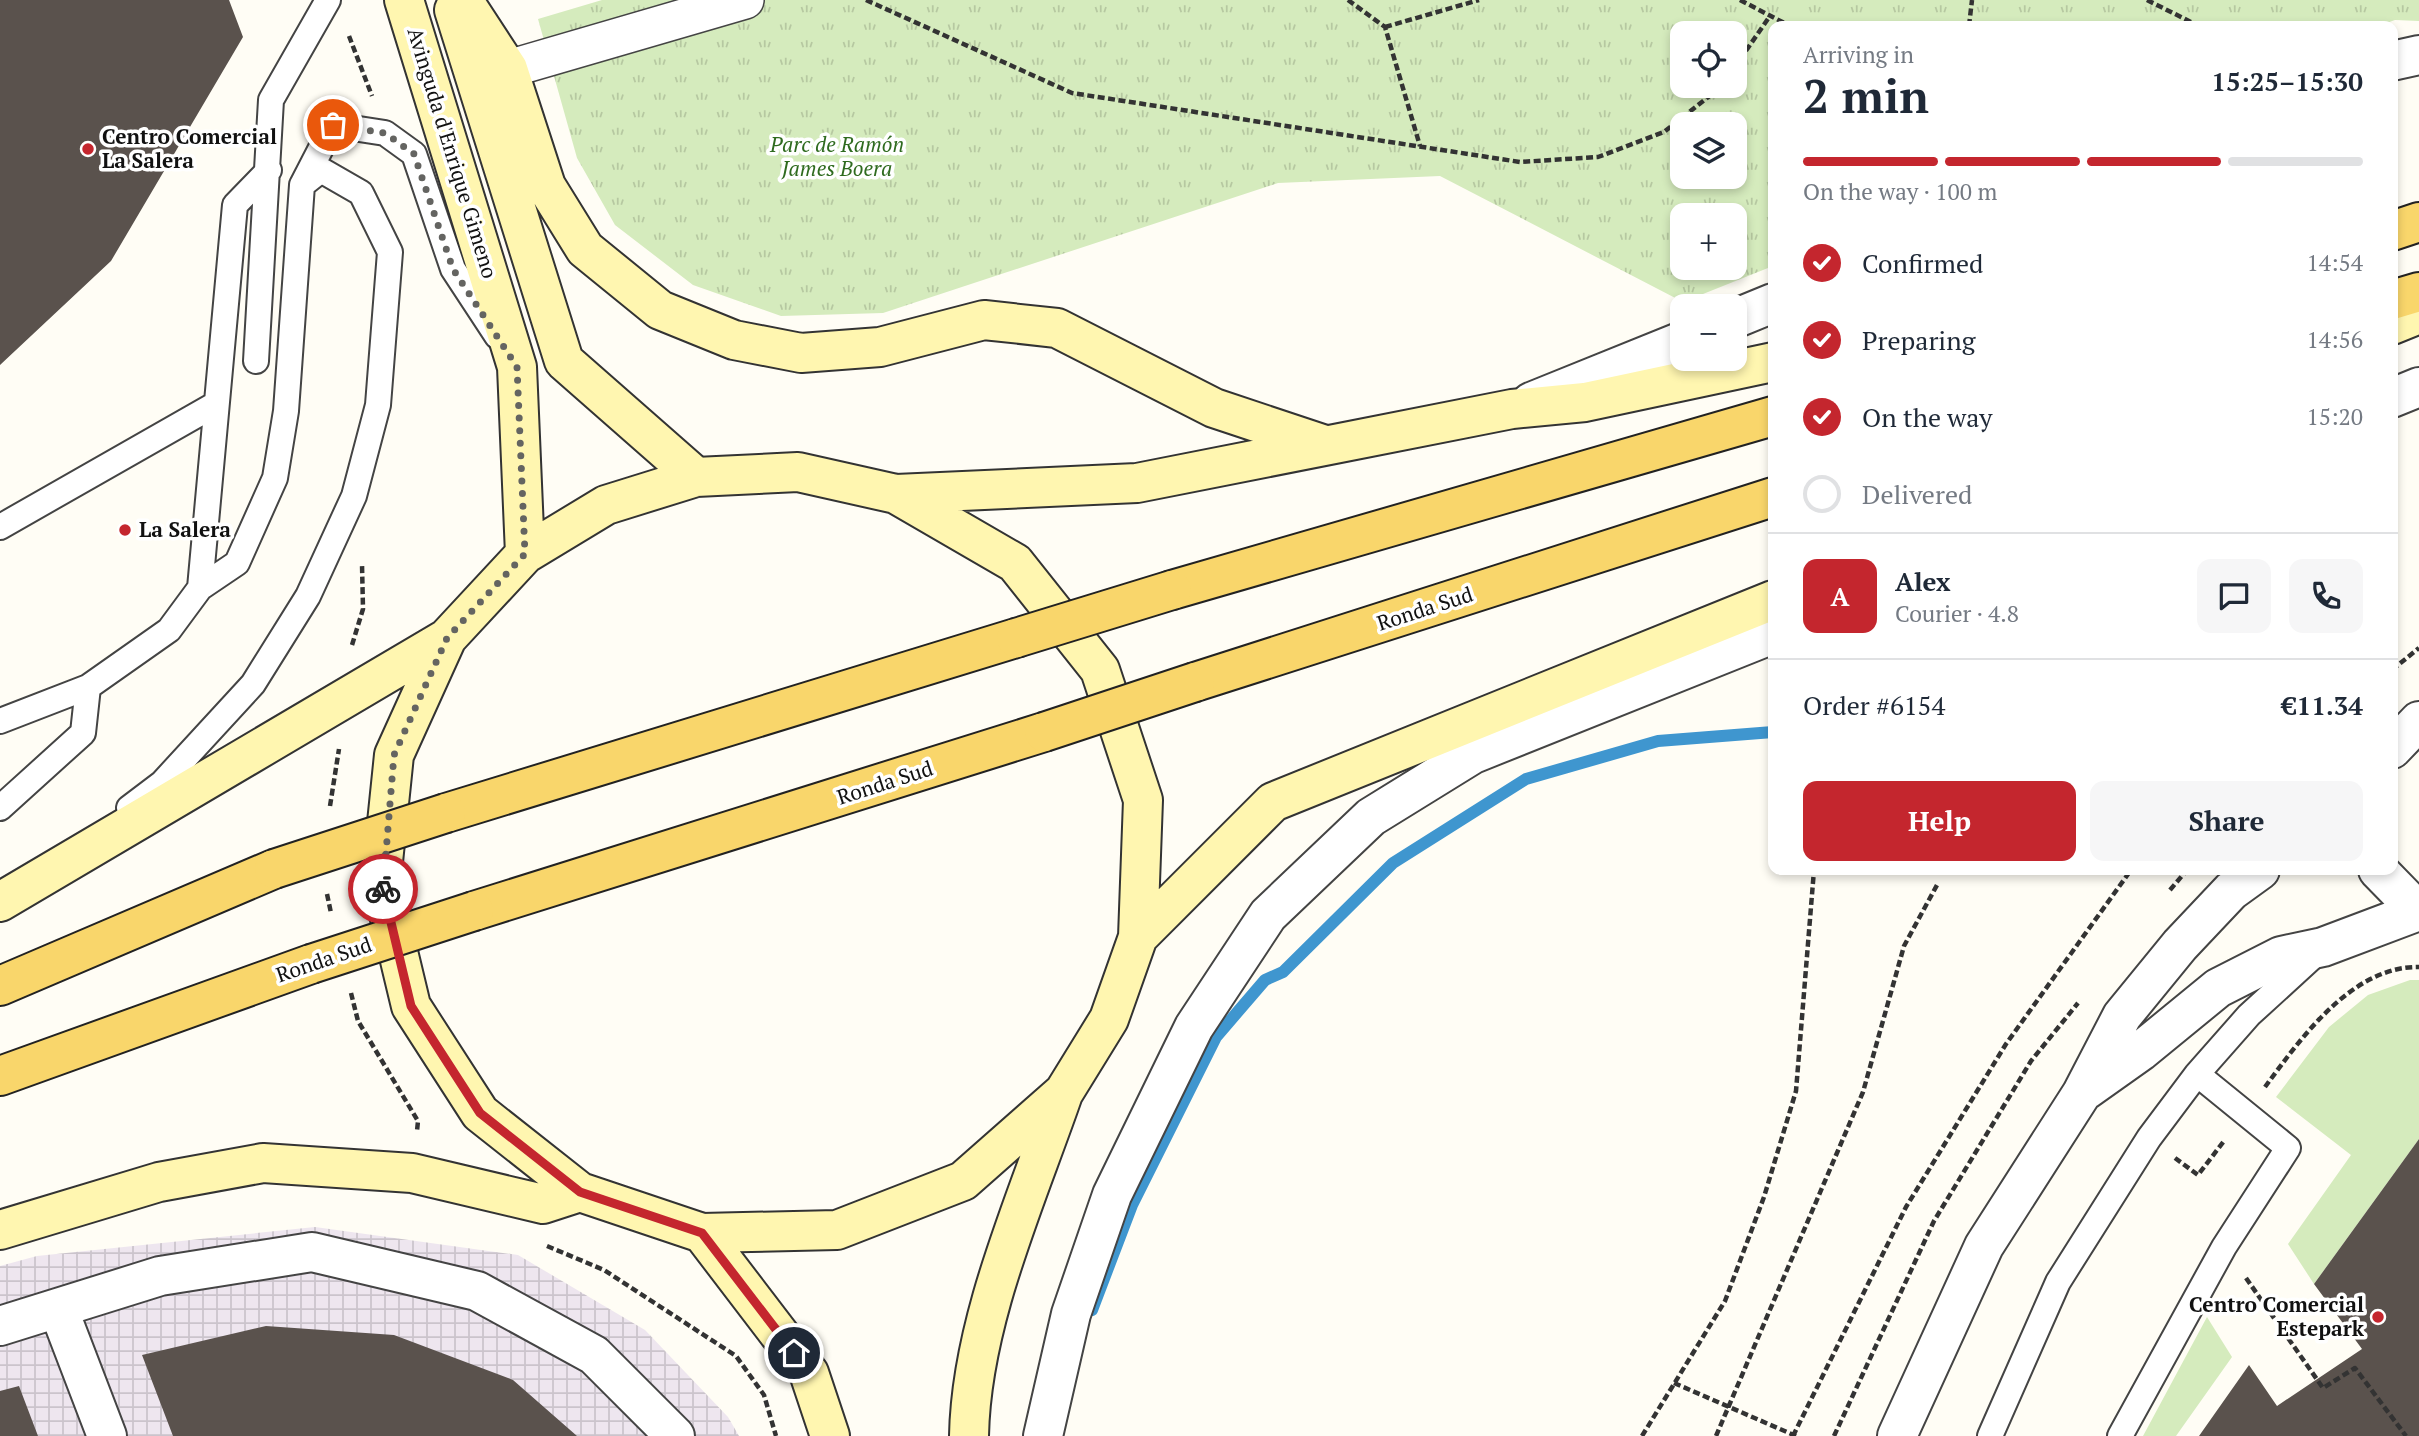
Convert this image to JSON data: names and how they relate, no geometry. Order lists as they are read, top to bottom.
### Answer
{
  "streets": {
    "main road": ["Avinguda d'Enrique Gimeno", "Ronda Sud"]
  },
  "parks": ["Parc de Ramón James Boera"],
  "places": ["Centro Comercial La Salera", "La Salera", "Centro Comercial Estepark"],
  "page": {
    "map_buttons": ["+", "−"],
    "heading": ["2 min", "Arriving in", "15:25–15:30"],
    "panel": [
      "Alex",
      "Courier · 4.8",
      "Order #6154",
      "€11.34"
    ],
    "bar": "On the way · 100 m",
    "list": [
      ["Confirmed", "14:54"],
      ["Preparing", "14:56"],
      ["On the way", "15:20"],
      "Delivered"
    ],
    "round": "A",
    "buttons": ["Help", "Share"]
  }
}
